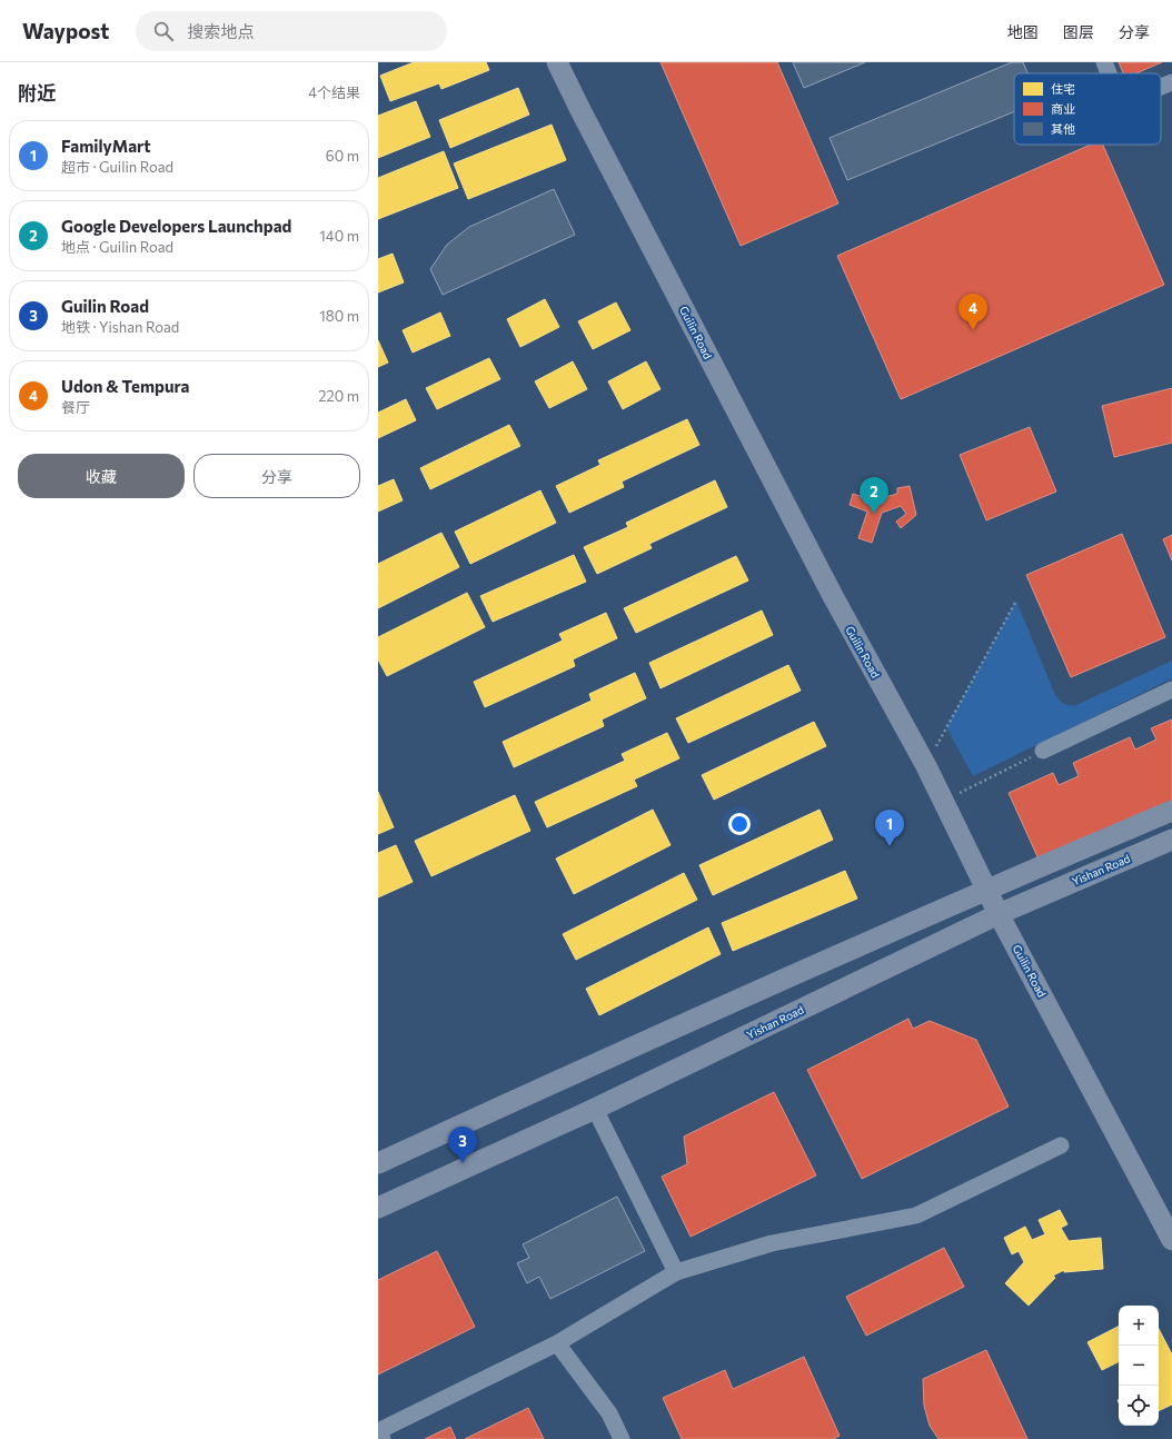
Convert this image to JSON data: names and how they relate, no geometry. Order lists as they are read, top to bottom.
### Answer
{
  "streets": {
    "main road": ["Guilin Road", "Yishan Road"]
  },
  "crossings": [
    ["Guilin Road", "Yishan Road"]
  ],
  "legend": ["住宅", "商业", "其他"],
  "page": {
    "header": "Waypost",
    "search": "搜索地点",
    "nav": ["地图", "图层", "分享"],
    "heading": ["附近", "4个结果"],
    "list": [
      {
        "mark": "1",
        "name": "FamilyMart",
        "note": "超市 · Guilin Road",
        "value": "60 m"
      },
      {
        "mark": "2",
        "name": "Google Developers Launchpad",
        "note": "地点 · Guilin Road",
        "value": "140 m"
      },
      {
        "mark": "3",
        "name": "Guilin Road",
        "note": "地铁 · Yishan Road",
        "value": "180 m"
      },
      {
        "mark": "4",
        "name": "Udon & Tempura",
        "note": "餐厅",
        "value": "220 m"
      }
    ],
    "pins": [
      "4",
      "2",
      "1",
      "3"
    ],
    "buttons": ["收藏", "分享"],
    "map_buttons": ["+", "−"]
  }
}
